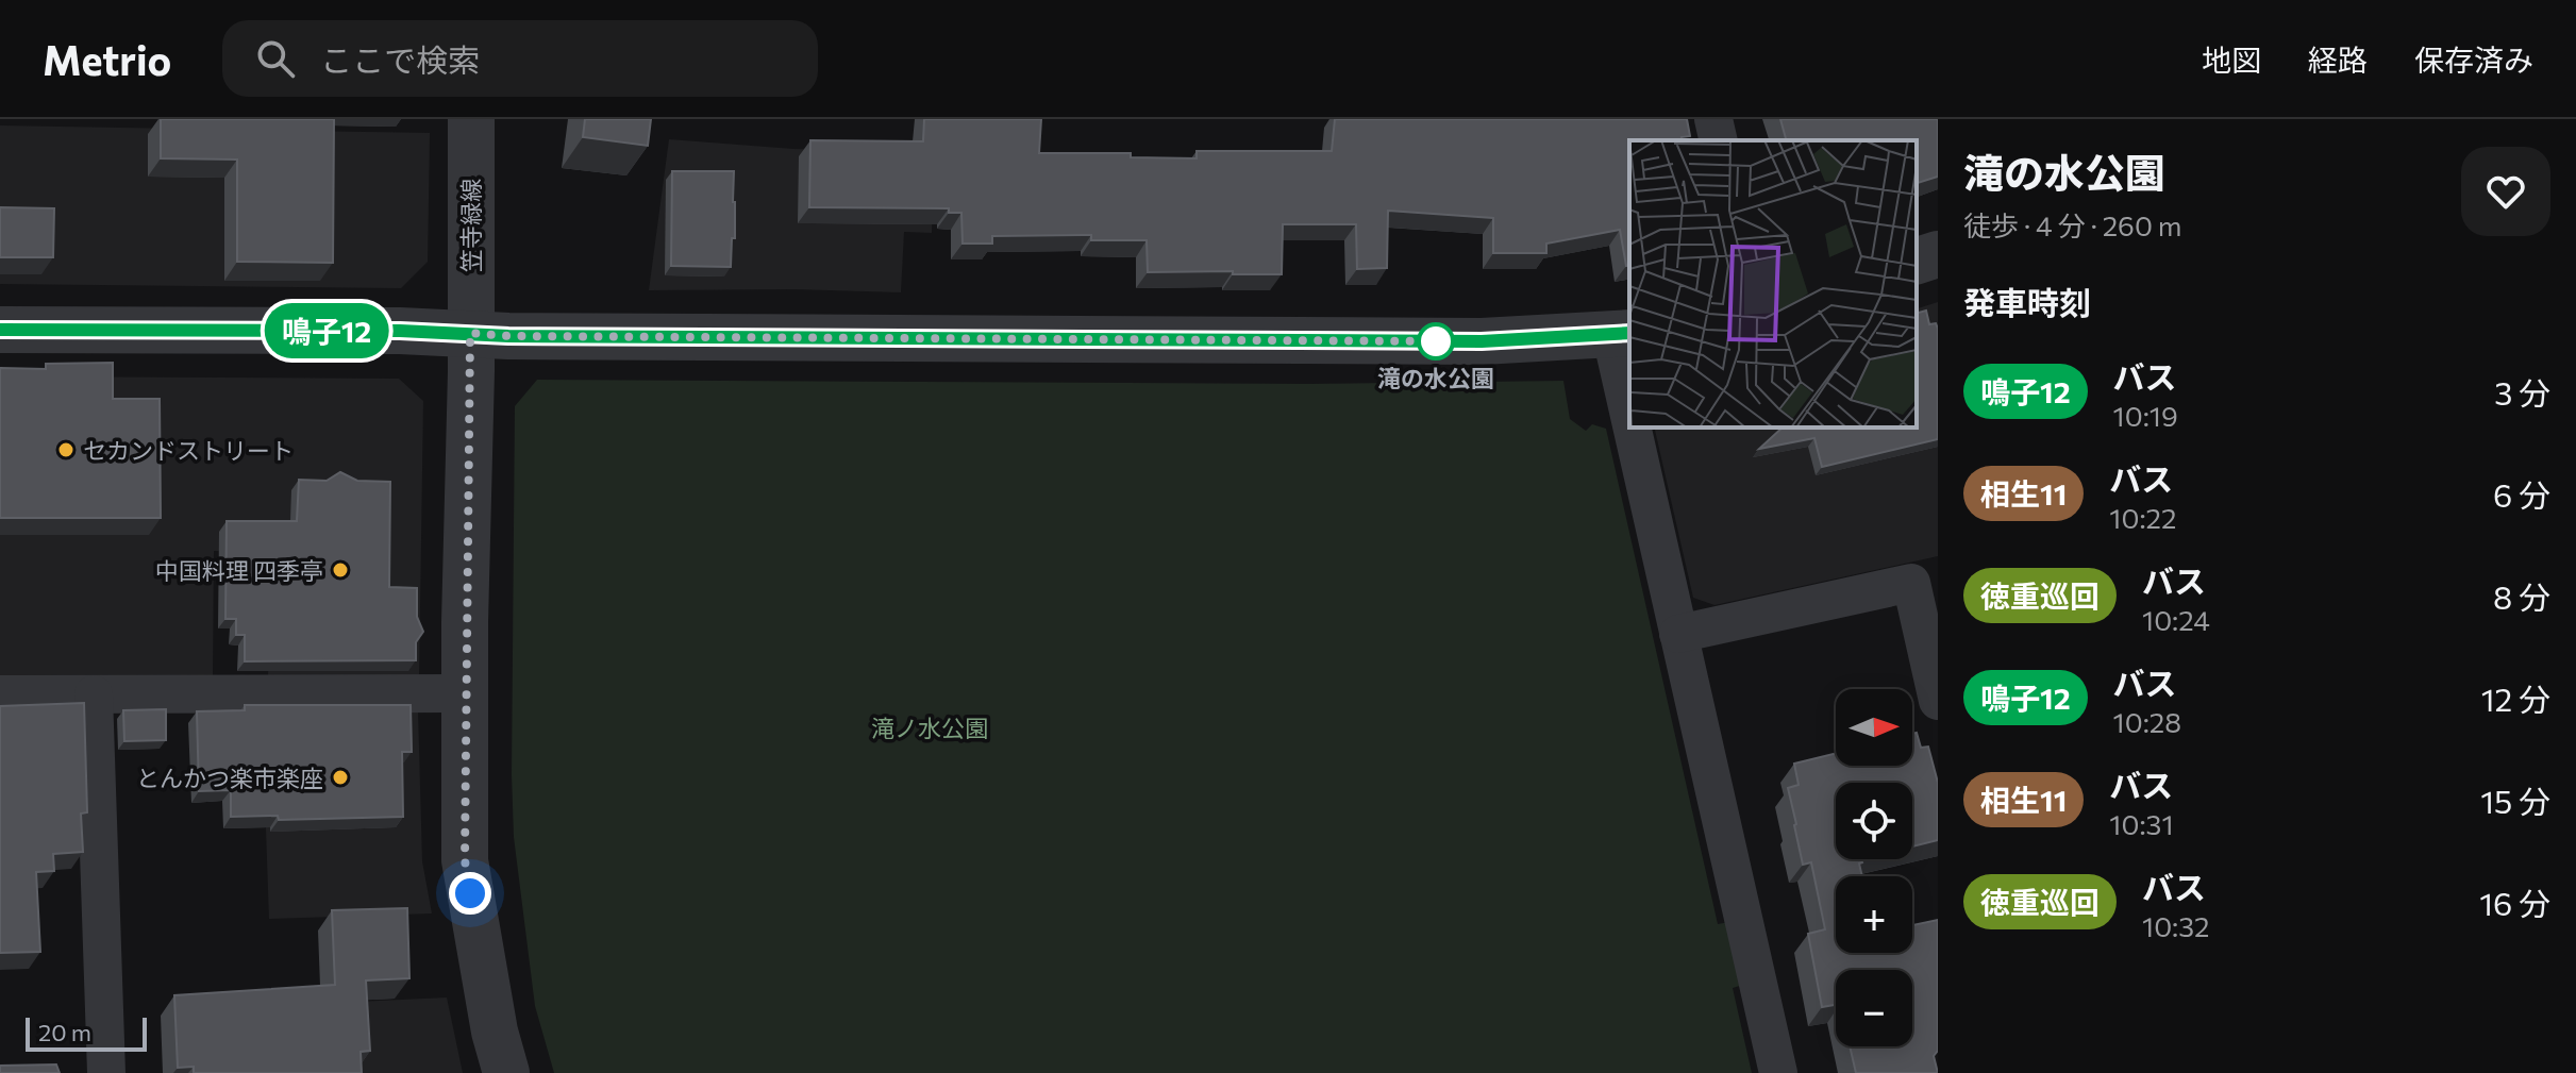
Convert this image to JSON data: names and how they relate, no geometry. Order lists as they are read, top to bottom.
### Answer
{
  "streets": {
    "street": ["笠寺緑線"]
  },
  "parks": ["滝ノ水公園"],
  "places": [
    "滝の水公園",
    "セカンドストリート",
    "中国料理 四季亭",
    "とんかつ楽市楽座"
  ],
  "lines": ["bus line 鳴子12"],
  "scale_bar": "20 m",
  "north": "right",
  "page": {
    "header": "Metrio",
    "search": "ここで検索",
    "nav": ["地図", "経路", "保存済み"],
    "on_map": "鳴子12",
    "heading": [
      ["滝の水公園", "徒歩 · 4 分 · 260 m"],
      "発車時刻"
    ],
    "list": [
      {
        "mark": "鳴子12",
        "name": "バス",
        "note": "10:19",
        "value": "3 分"
      },
      {
        "mark": "相生11",
        "name": "バス",
        "note": "10:22",
        "value": "6 分"
      },
      {
        "mark": "徳重巡回",
        "name": "バス",
        "note": "10:24",
        "value": "8 分"
      },
      {
        "mark": "鳴子12",
        "name": "バス",
        "note": "10:28",
        "value": "12 分"
      },
      {
        "mark": "相生11",
        "name": "バス",
        "note": "10:31",
        "value": "15 分"
      },
      {
        "mark": "徳重巡回",
        "name": "バス",
        "note": "10:32",
        "value": "16 分"
      }
    ],
    "map_buttons": ["+", "−"],
    "scale": "20 m"
  }
}
